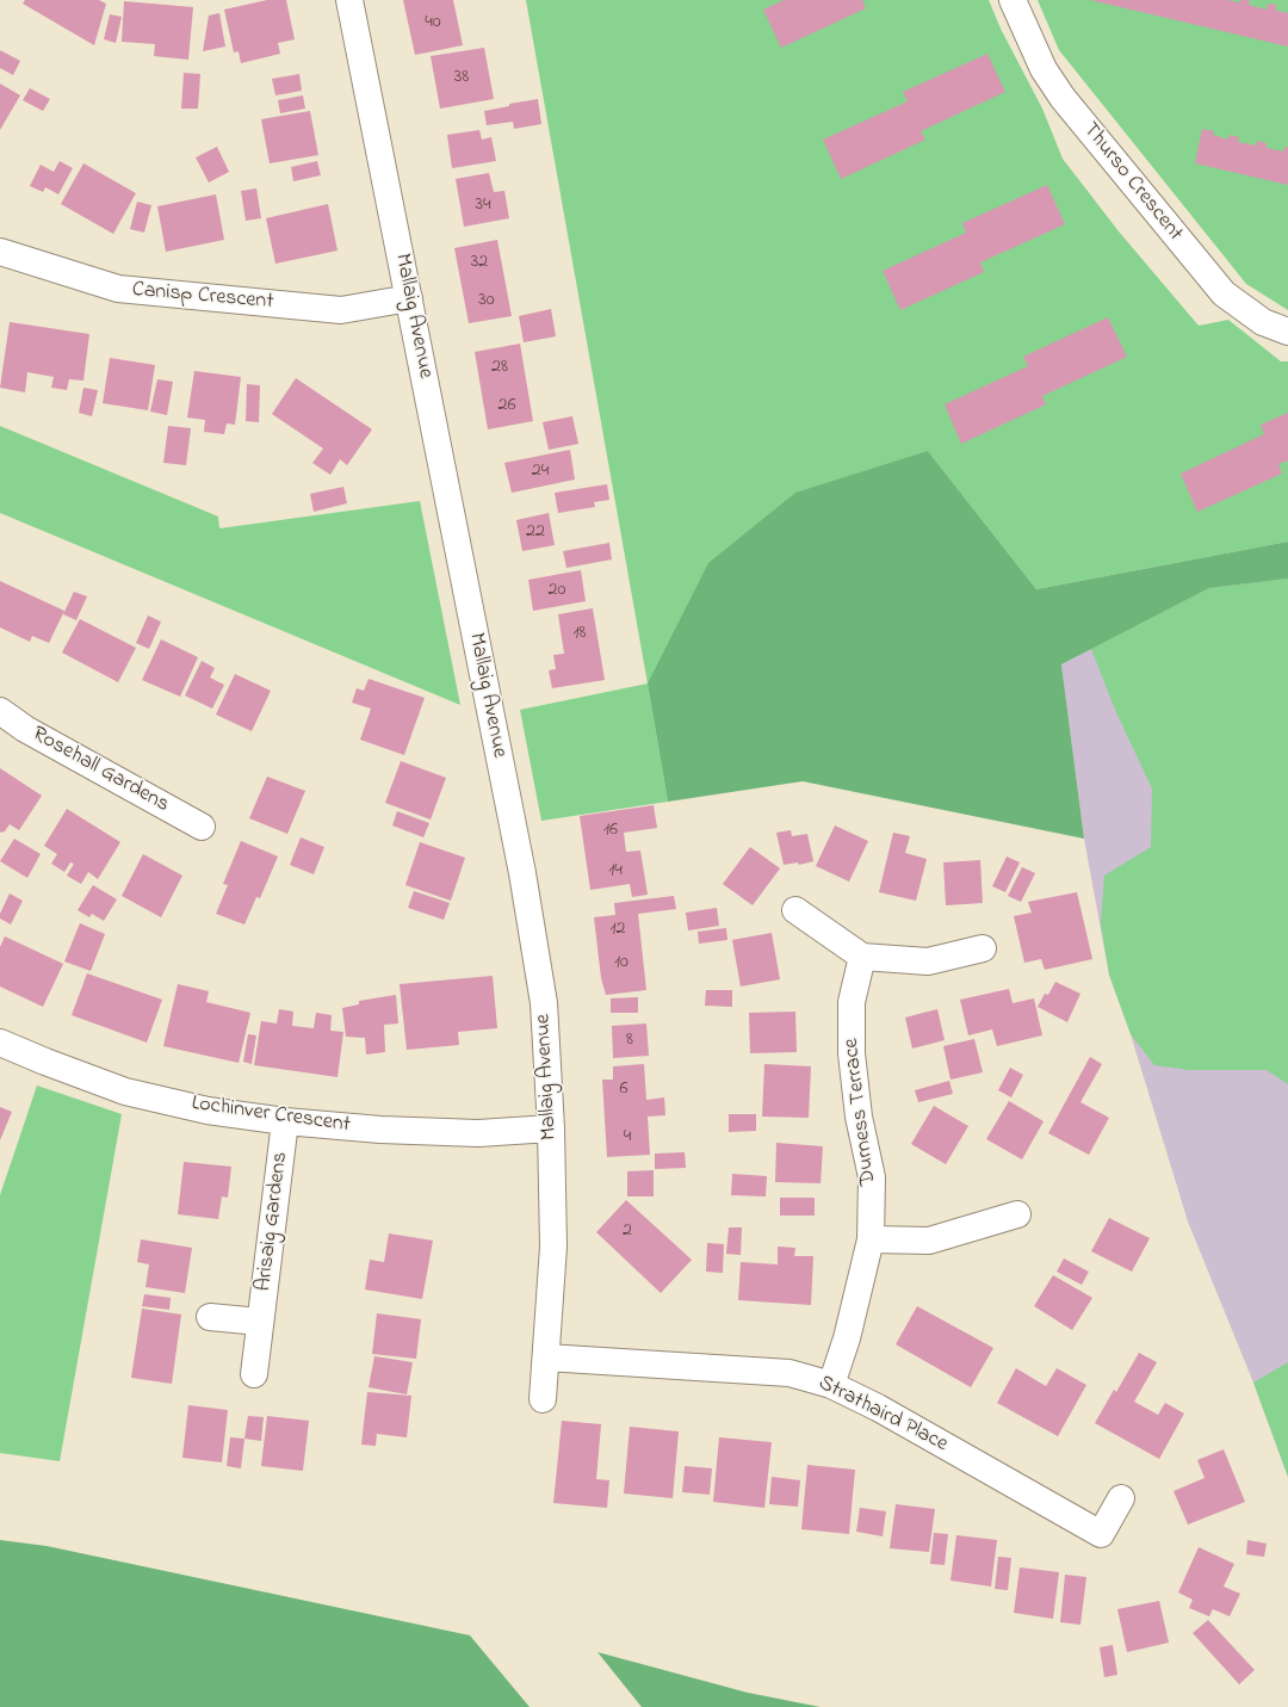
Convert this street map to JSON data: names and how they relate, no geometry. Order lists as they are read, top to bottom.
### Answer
{
  "streets": {
    "street": [
      "Thurso Crescent",
      "Canisp Crescent",
      "Mallaig Avenue",
      "Rosehall Gardens",
      "Durness Terrace",
      "Lochinver Crescent",
      "Arisaig Gardens",
      "Strathaird Place"
    ]
  },
  "crossings": [
    ["Canisp Crescent", "Mallaig Avenue"],
    ["Mallaig Avenue", "Lochinver Crescent"],
    ["Mallaig Avenue", "Strathaird Place"],
    ["Durness Terrace", "Strathaird Place"],
    ["Lochinver Crescent", "Arisaig Gardens"]
  ],
  "house_numbers": [
    "40",
    "38",
    "34",
    "32",
    "30",
    "28",
    "26",
    "24",
    "22",
    "20",
    "18",
    "16",
    "14",
    "12",
    "10",
    "8",
    "6",
    "4",
    "2"
  ]
}
